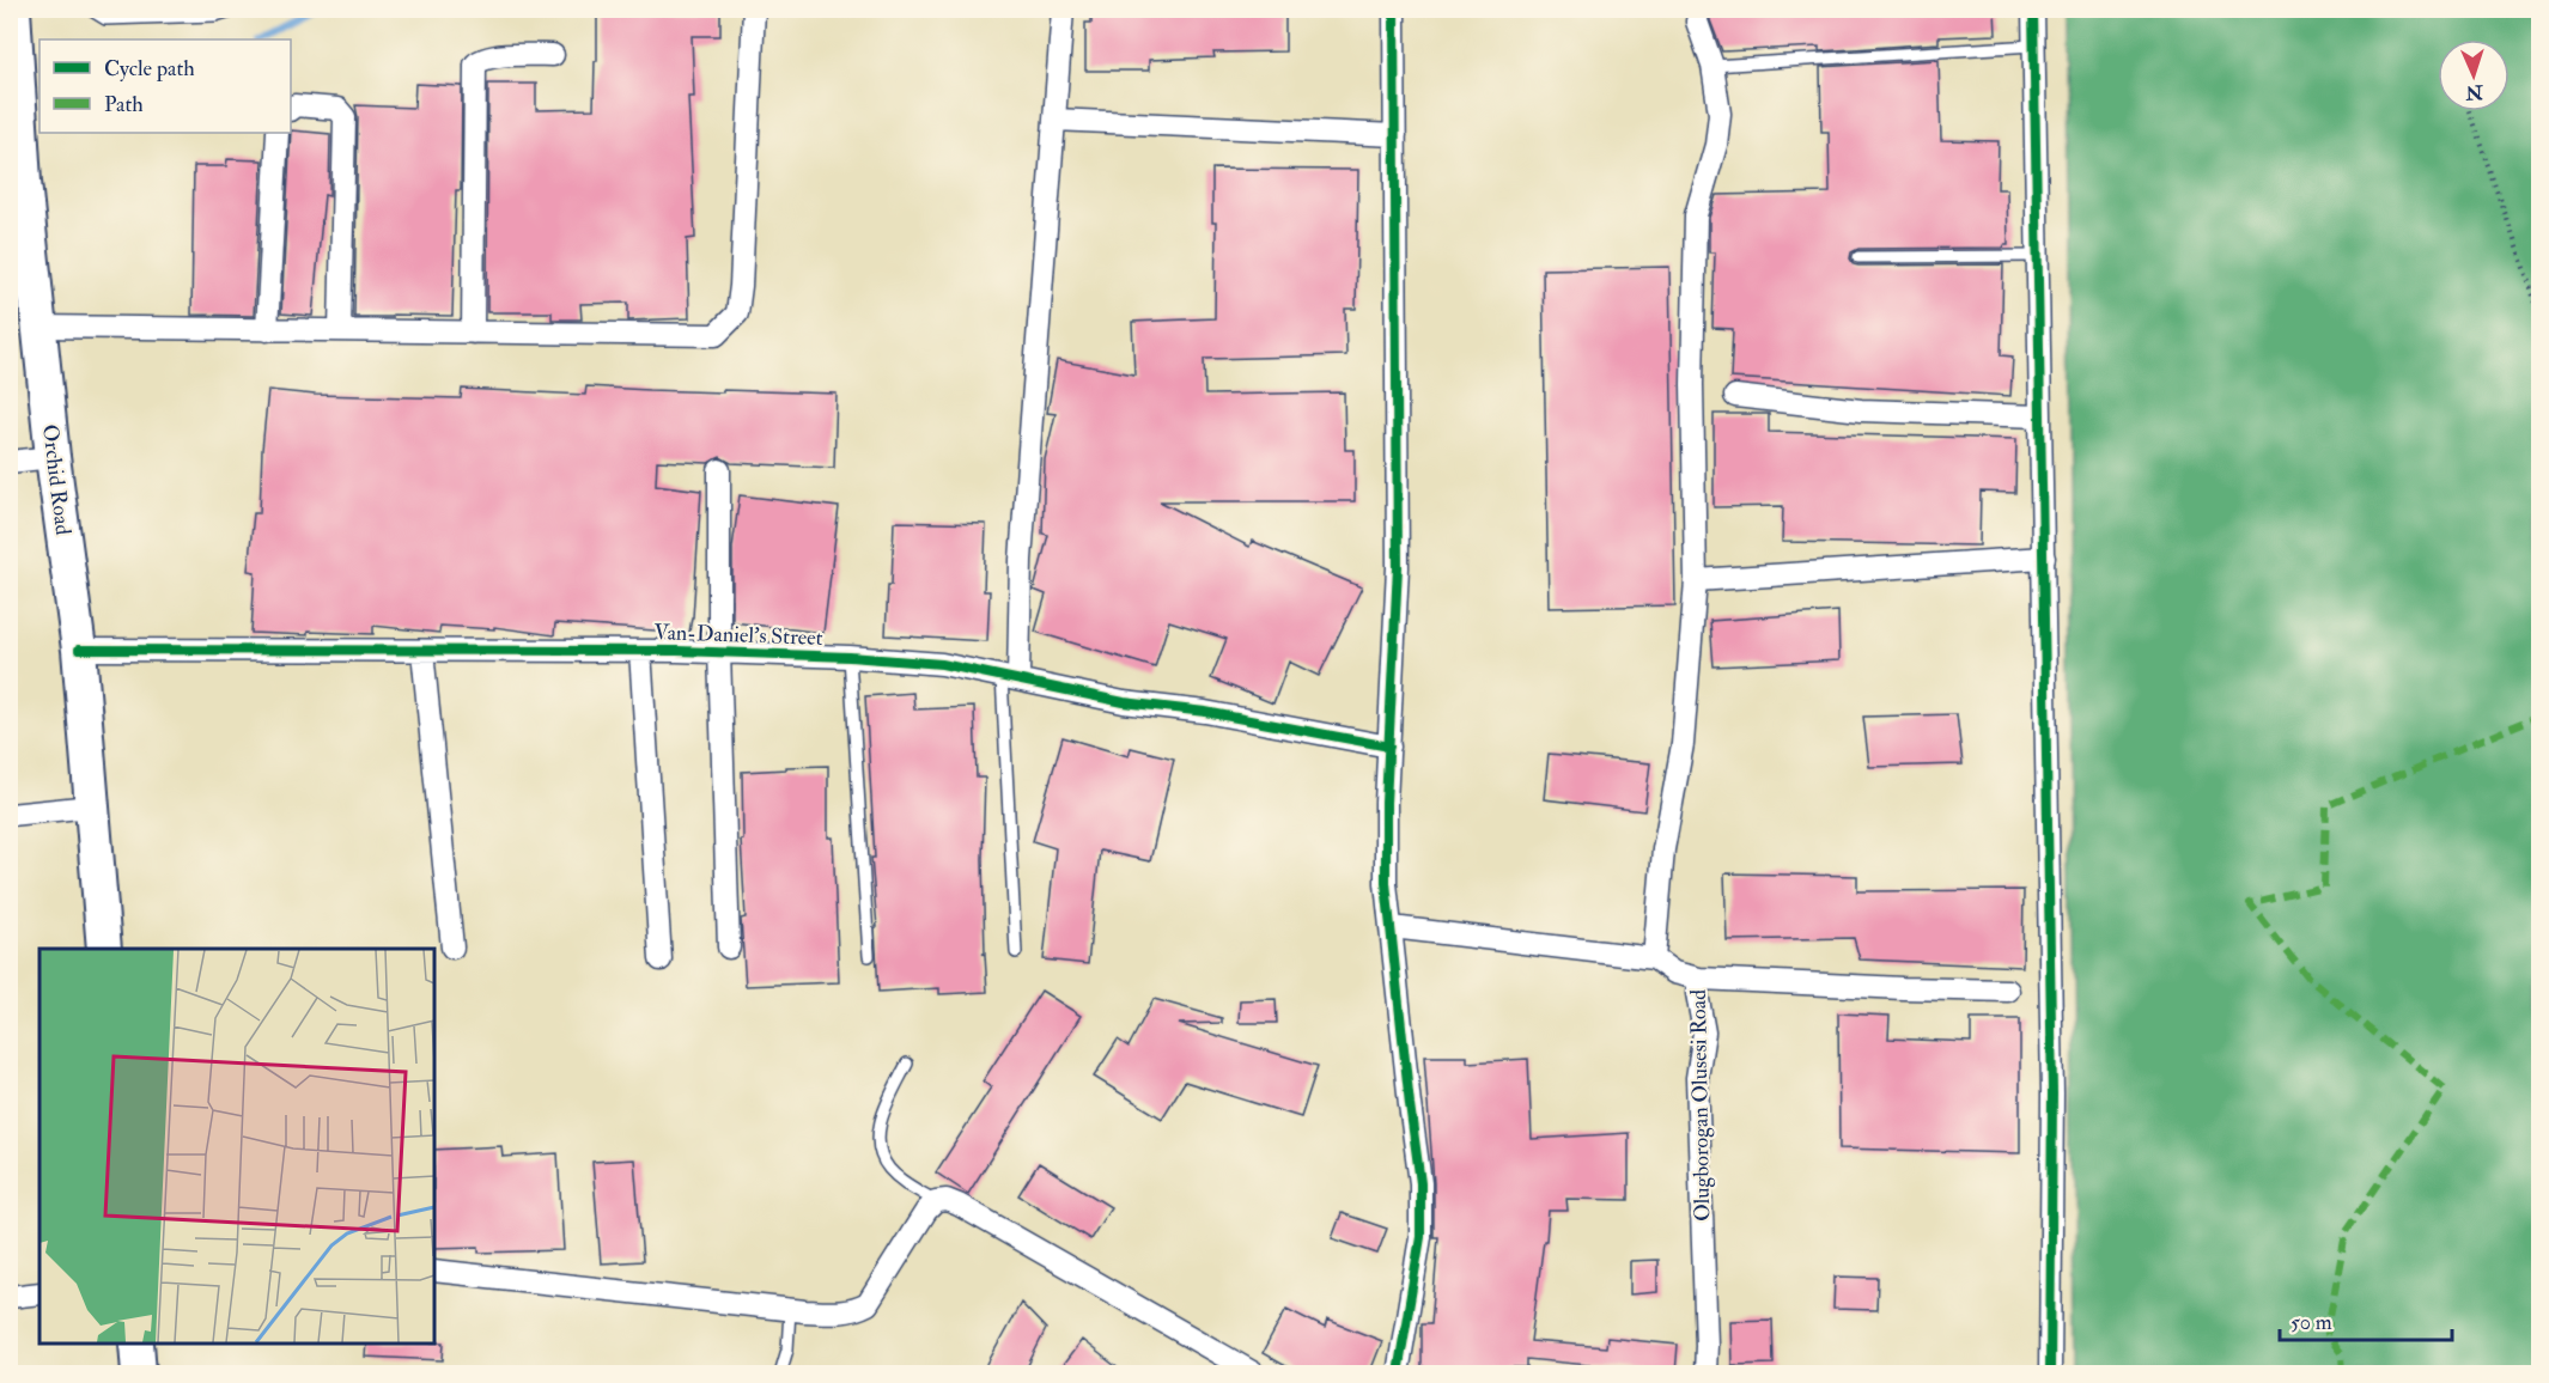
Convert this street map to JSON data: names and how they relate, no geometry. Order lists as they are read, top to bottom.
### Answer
{
  "streets": {
    "main road": ["Orchid Road"],
    "street": ["Van-Daniel’s Street", "Olugborogan Olusesi Road"]
  },
  "crossings": [
    ["Orchid Road", "Van-Daniel’s Street"]
  ],
  "legend": ["Cycle path", "Path"],
  "scale_bar": "50 m",
  "north": "bottom"
}
